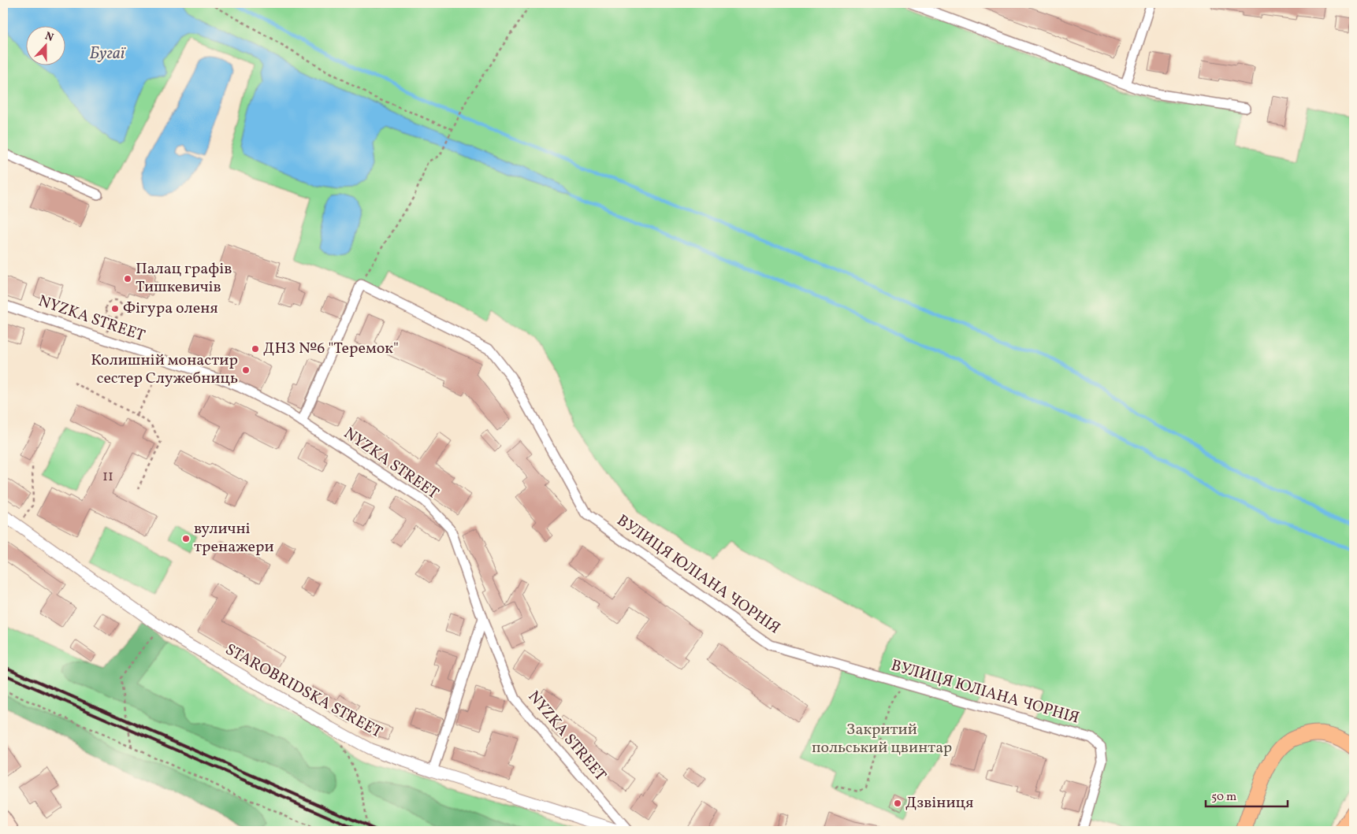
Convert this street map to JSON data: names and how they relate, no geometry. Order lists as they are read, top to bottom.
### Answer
{
  "streets": {
    "street": ["NYZKA STREET", "ВУЛИЦЯ ЮЛІАНА ЧОРНІЯ", "STAROBRIDSKA STREET"]
  },
  "water": ["Бугаї"],
  "parks": ["Закритий польський цвинтар"],
  "places": [
    "Палац графів Тишкевичів",
    "Фігура оленя",
    "ДНЗ №6 \"Теремок\"",
    "Колишній монастир сестер Служебниць",
    "вуличні тренажери",
    "Дзвіниця"
  ],
  "house_numbers": ["11"],
  "scale_bar": "50 m",
  "north": "top"
}
